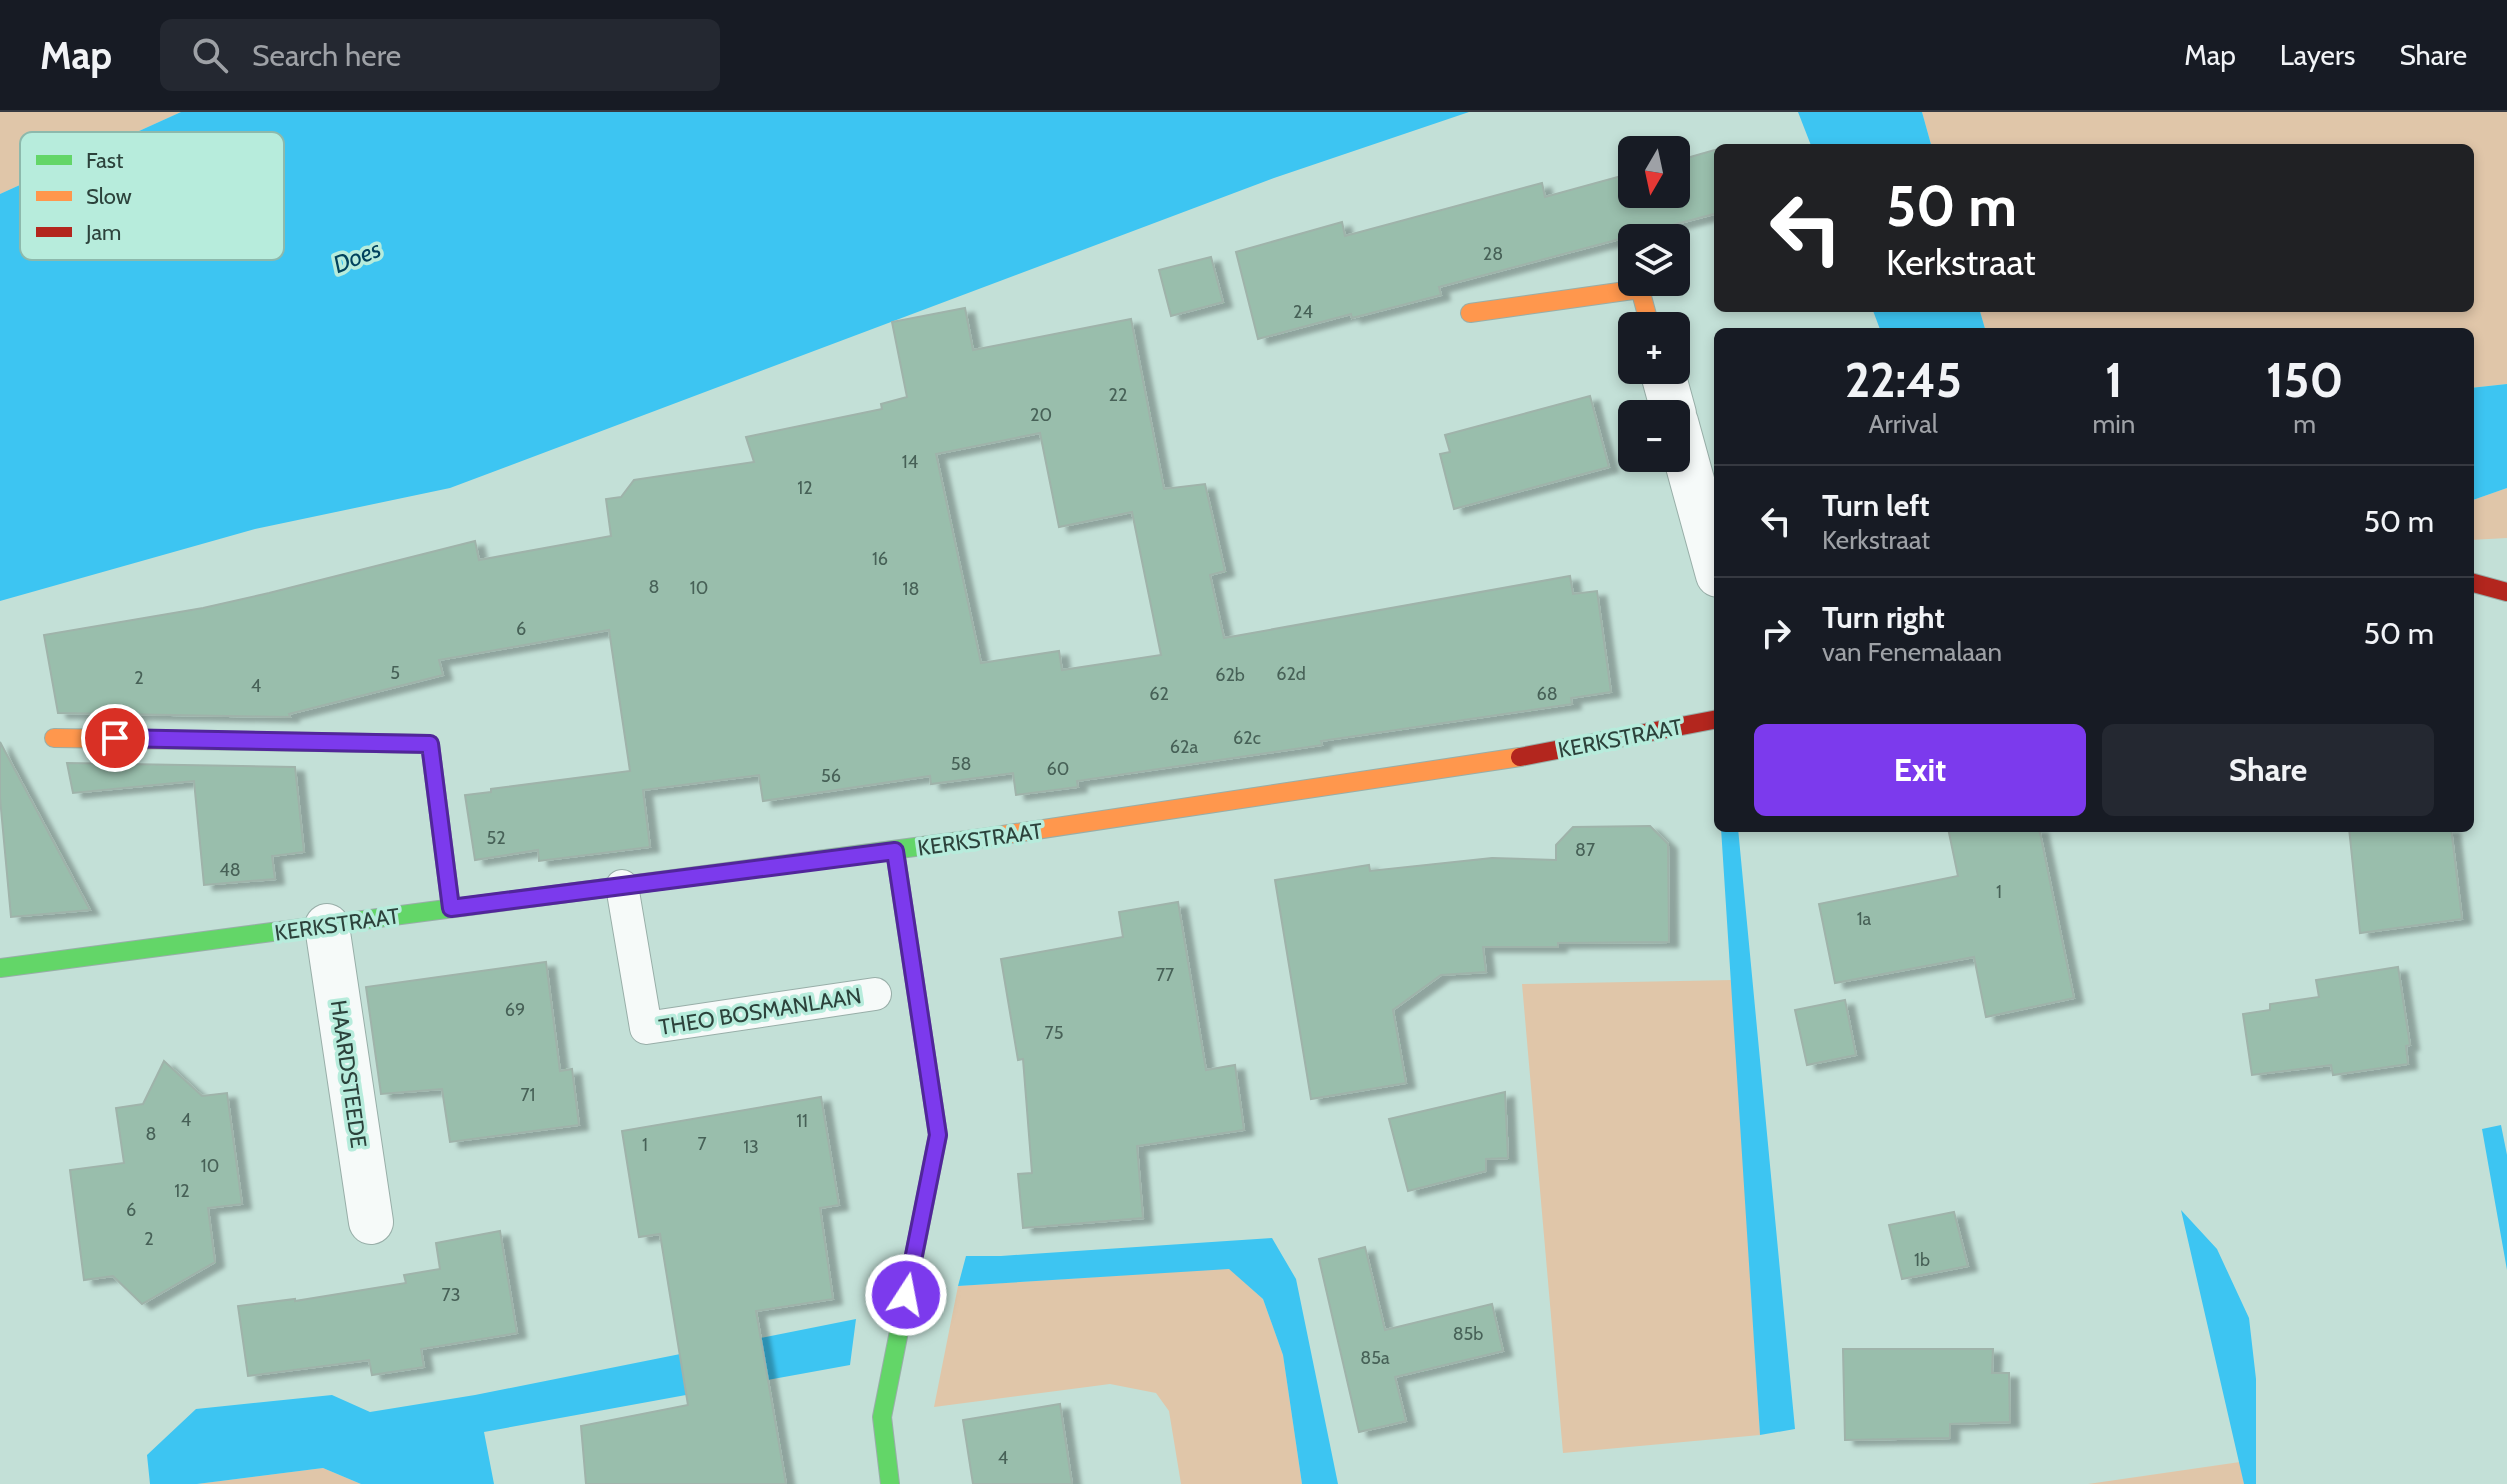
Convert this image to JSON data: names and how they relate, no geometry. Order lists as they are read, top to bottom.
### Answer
{
  "streets": {
    "street": ["KERKSTRAAT", "HAARDSTEEDE"],
    "lane": ["THEO BOSMANLAAN"]
  },
  "crossings": [
    ["KERKSTRAAT", "THEO BOSMANLAAN"],
    ["KERKSTRAAT", "HAARDSTEEDE"]
  ],
  "water": ["Does"],
  "house_numbers": [
    "28",
    "24",
    "22",
    "20",
    "14",
    "12",
    "16",
    "8",
    "10",
    "18",
    "6",
    "5",
    "62d",
    "62b",
    "2",
    "4",
    "62",
    "68",
    "62c",
    "62a",
    "58",
    "60",
    "56",
    "52",
    "87",
    "48",
    "1",
    "1a",
    "77",
    "69",
    "75",
    "71",
    "4",
    "11",
    "8",
    "7",
    "1",
    "13",
    "10",
    "12",
    "6",
    "2",
    "1b",
    "73",
    "85b",
    "85a",
    "4"
  ],
  "legend": ["Fast", "Slow", "Jam"],
  "north": "bottom",
  "page": {
    "header": "Map",
    "search": "Search here",
    "nav": ["Map", "Layers", "Share"],
    "map_buttons": ["+", "−"],
    "turn": ["50 m", "Kerkstraat"],
    "eta": [
      "22:45",
      "Arrival",
      "1",
      "min",
      "150",
      "m"
    ],
    "list": [
      {
        "name": "Turn left",
        "note": "Kerkstraat",
        "value": "50 m"
      },
      {
        "name": "Turn right",
        "note": "van Fenemalaan",
        "value": "50 m"
      }
    ],
    "buttons": ["Exit", "Share"]
  }
}
